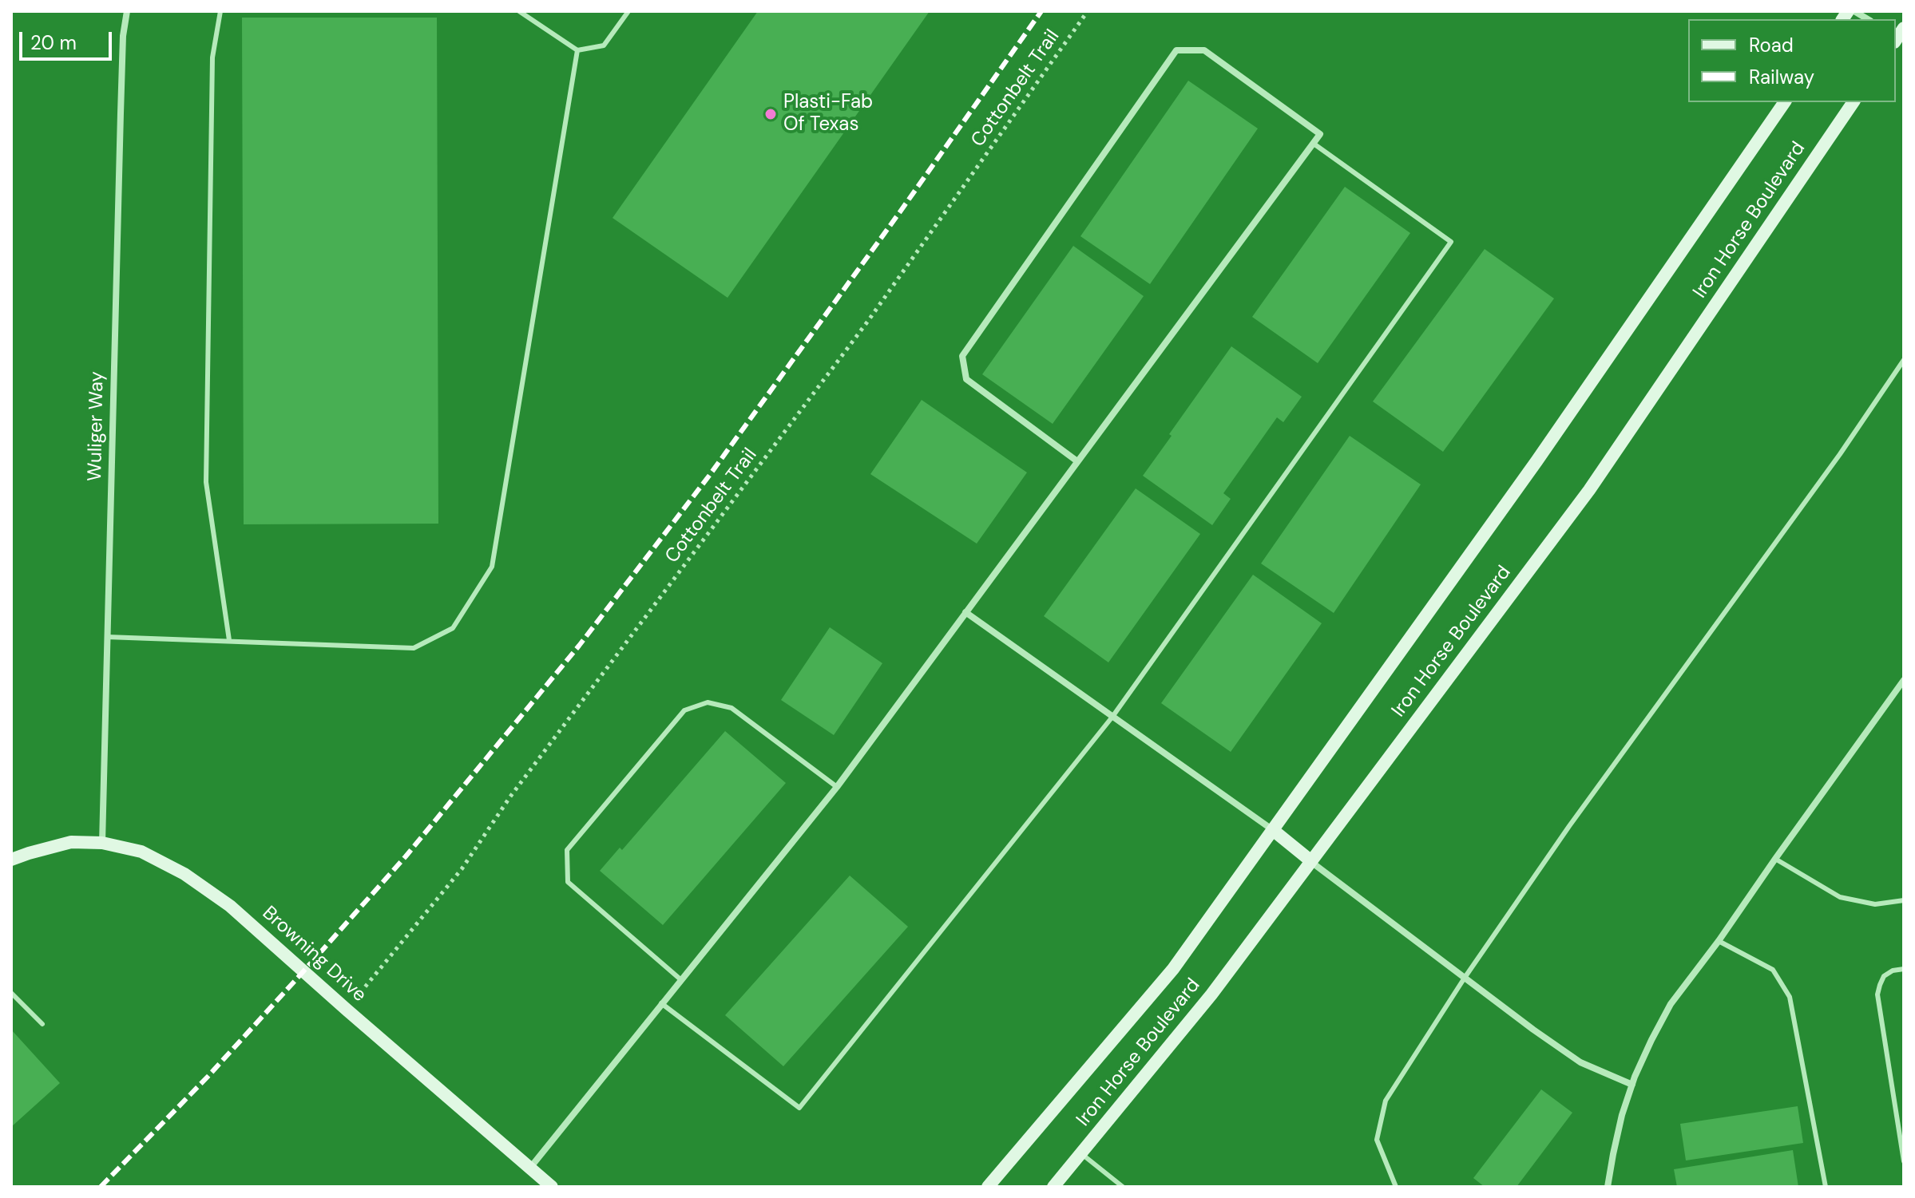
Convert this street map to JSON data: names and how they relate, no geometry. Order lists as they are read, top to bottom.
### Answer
{
  "streets": {
    "street": ["Iron Horse Boulevard", "Wuliger Way", "Browning Drive"],
    "path": ["Cottonbelt Trail"]
  },
  "crossings": [
    ["Cottonbelt Trail", "Browning Drive"],
    ["Wuliger Way", "Browning Drive"]
  ],
  "places": ["Plasti-Fab Of Texas"],
  "legend": ["Road", "Railway"],
  "scale_bar": "20 m"
}
